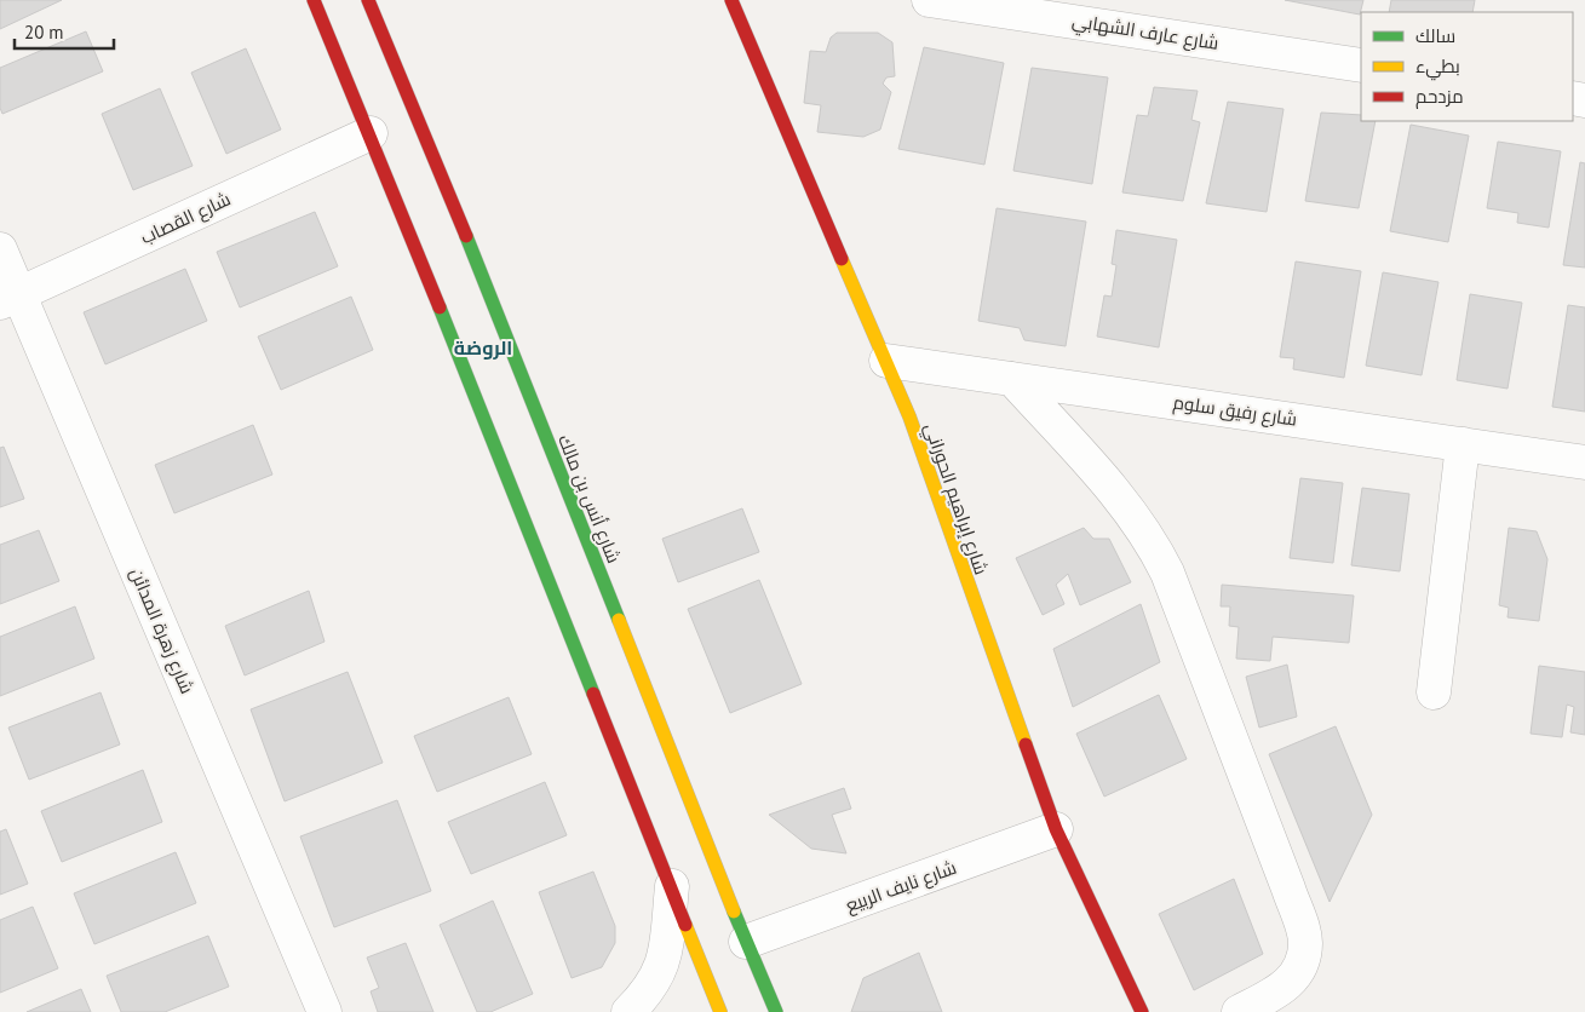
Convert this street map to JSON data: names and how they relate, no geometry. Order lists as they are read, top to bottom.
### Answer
{
  "streets": {
    "main road": ["شارع أنس بن مالك", "شارع إبراهيم الحوراني"],
    "street": [
      "شارع عارف الشهابي",
      "شارع القصاب",
      "شارع رفيق سلوم",
      "شارع زهرة المدائن",
      "شارع نايف الربيع"
    ]
  },
  "crossings": [
    ["شارع القصاب", "شارع زهرة المدائن"],
    ["شارع رفيق سلوم", "شارع إبراهيم الحوراني"],
    ["شارع أنس بن مالك", "شارع نايف الربيع"],
    ["شارع إبراهيم الحوراني", "شارع نايف الربيع"]
  ],
  "districts": ["الروضة"],
  "legend": ["سالك", "بطيء", "مزدحم"],
  "scale_bar": "20 m"
}
